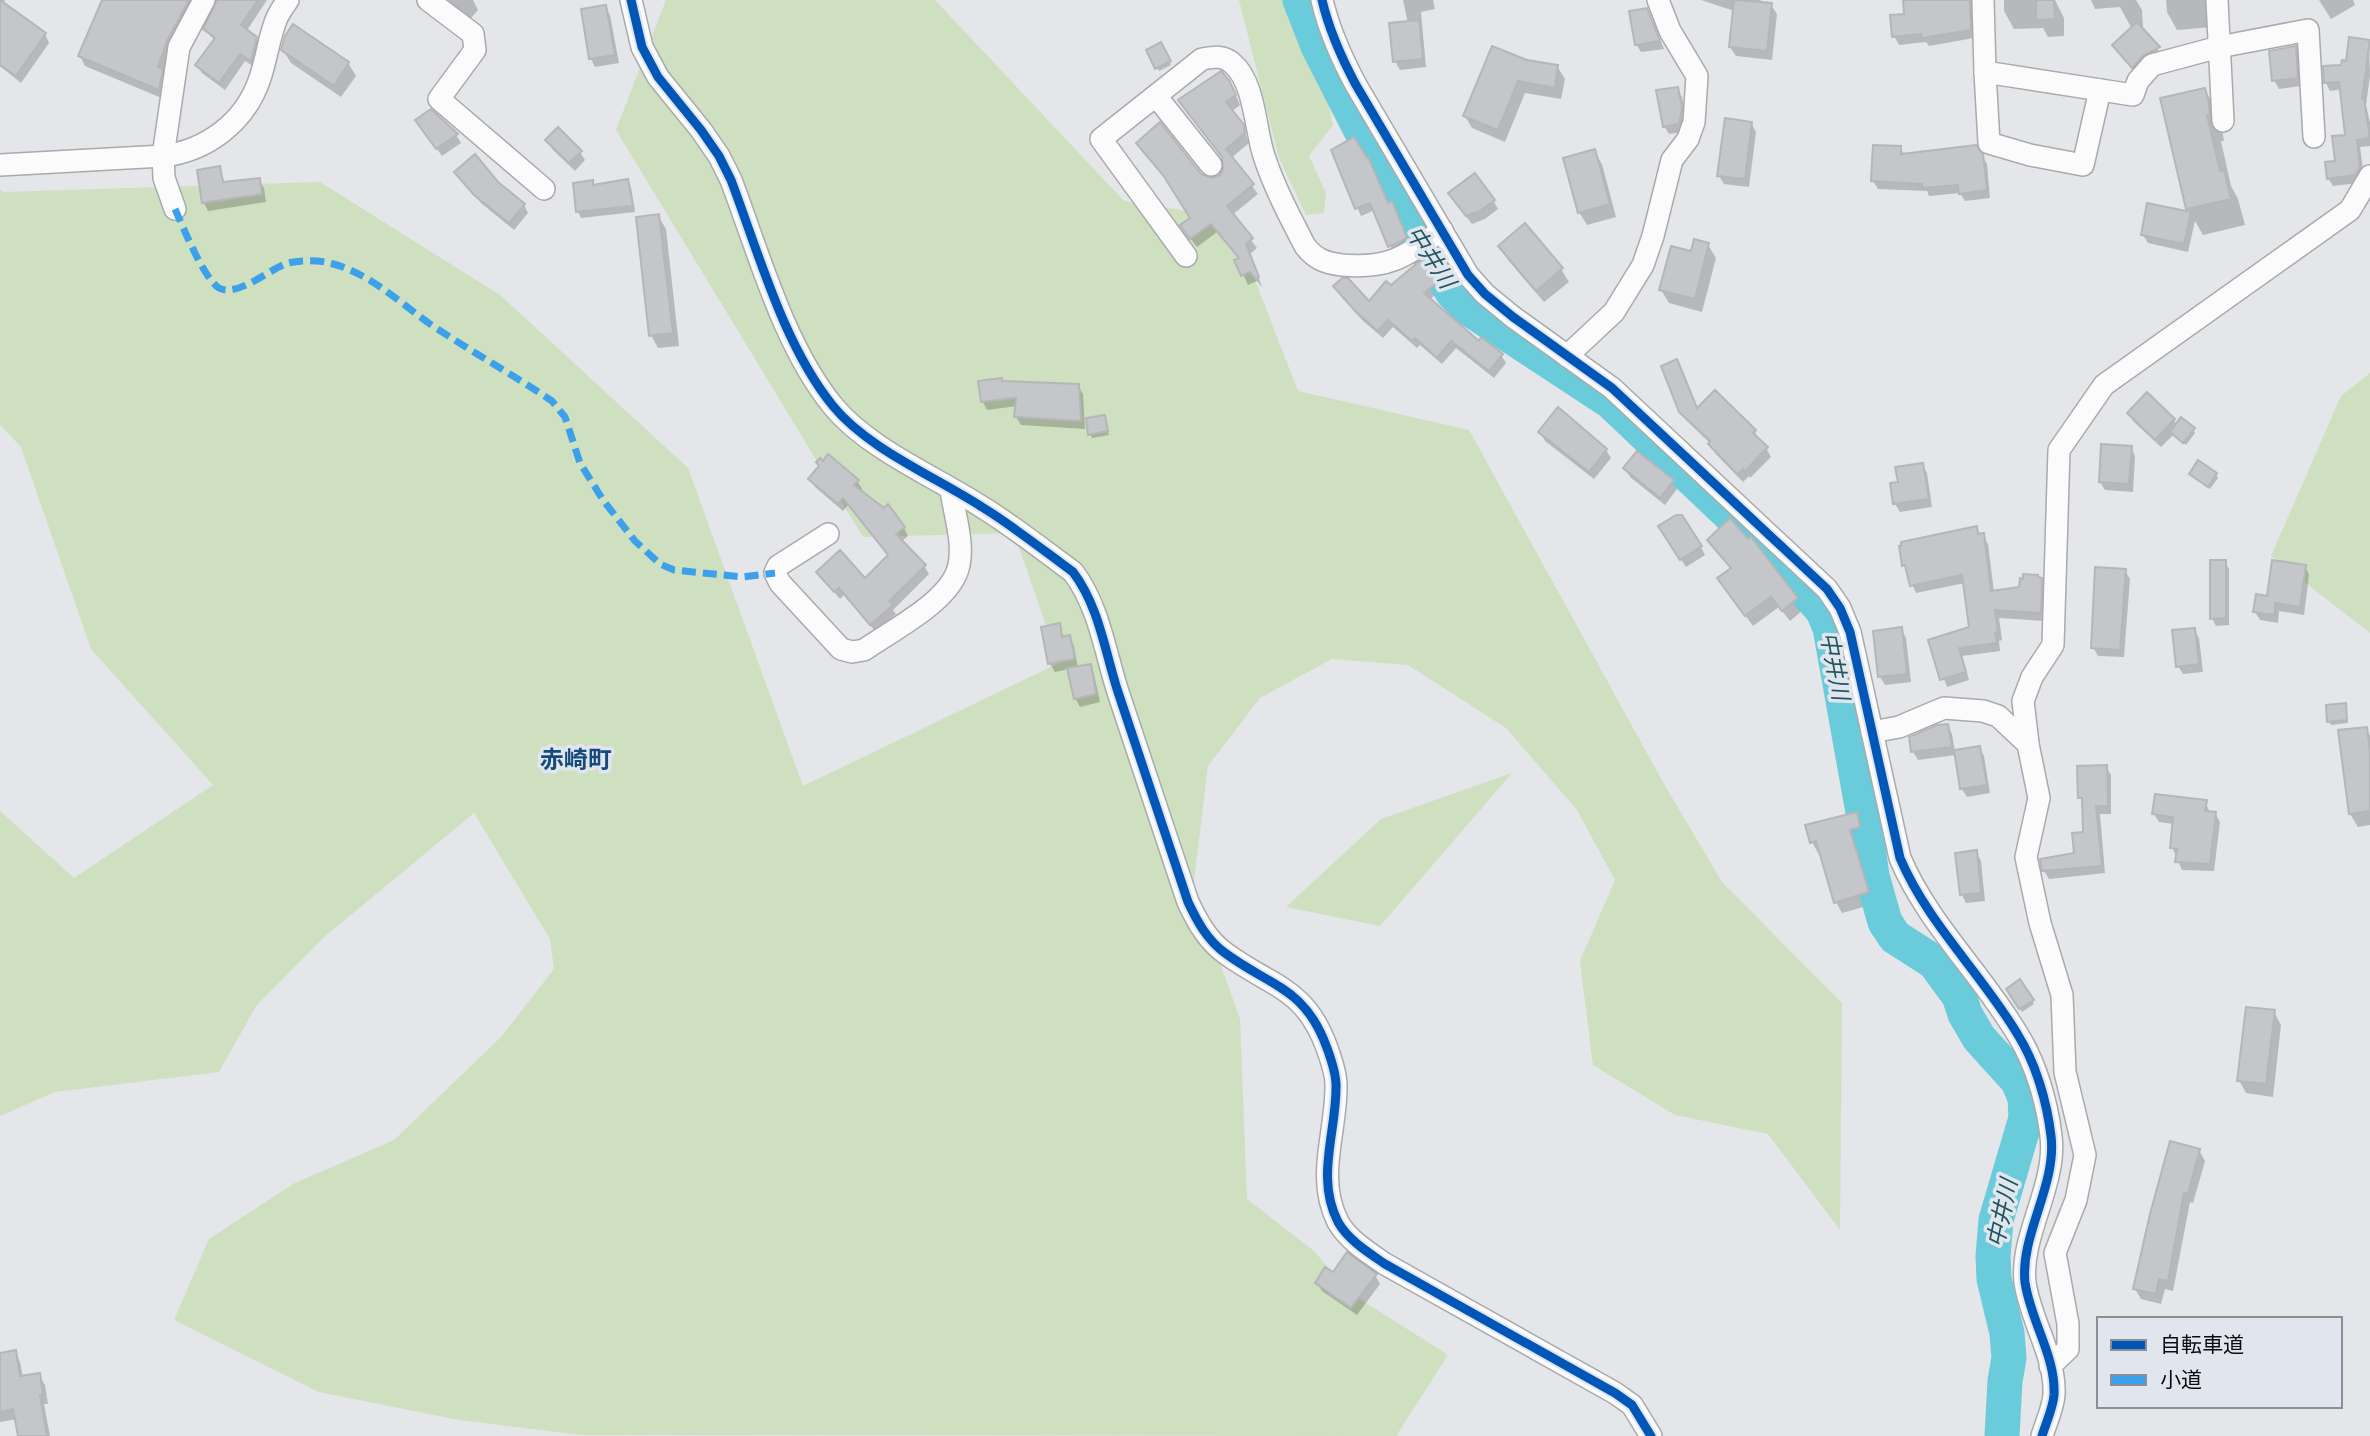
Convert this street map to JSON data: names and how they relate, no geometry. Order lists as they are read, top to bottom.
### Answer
{
  "districts": ["赤崎町"],
  "water": ["中井川"],
  "legend": ["自転車道", "小道"]
}
